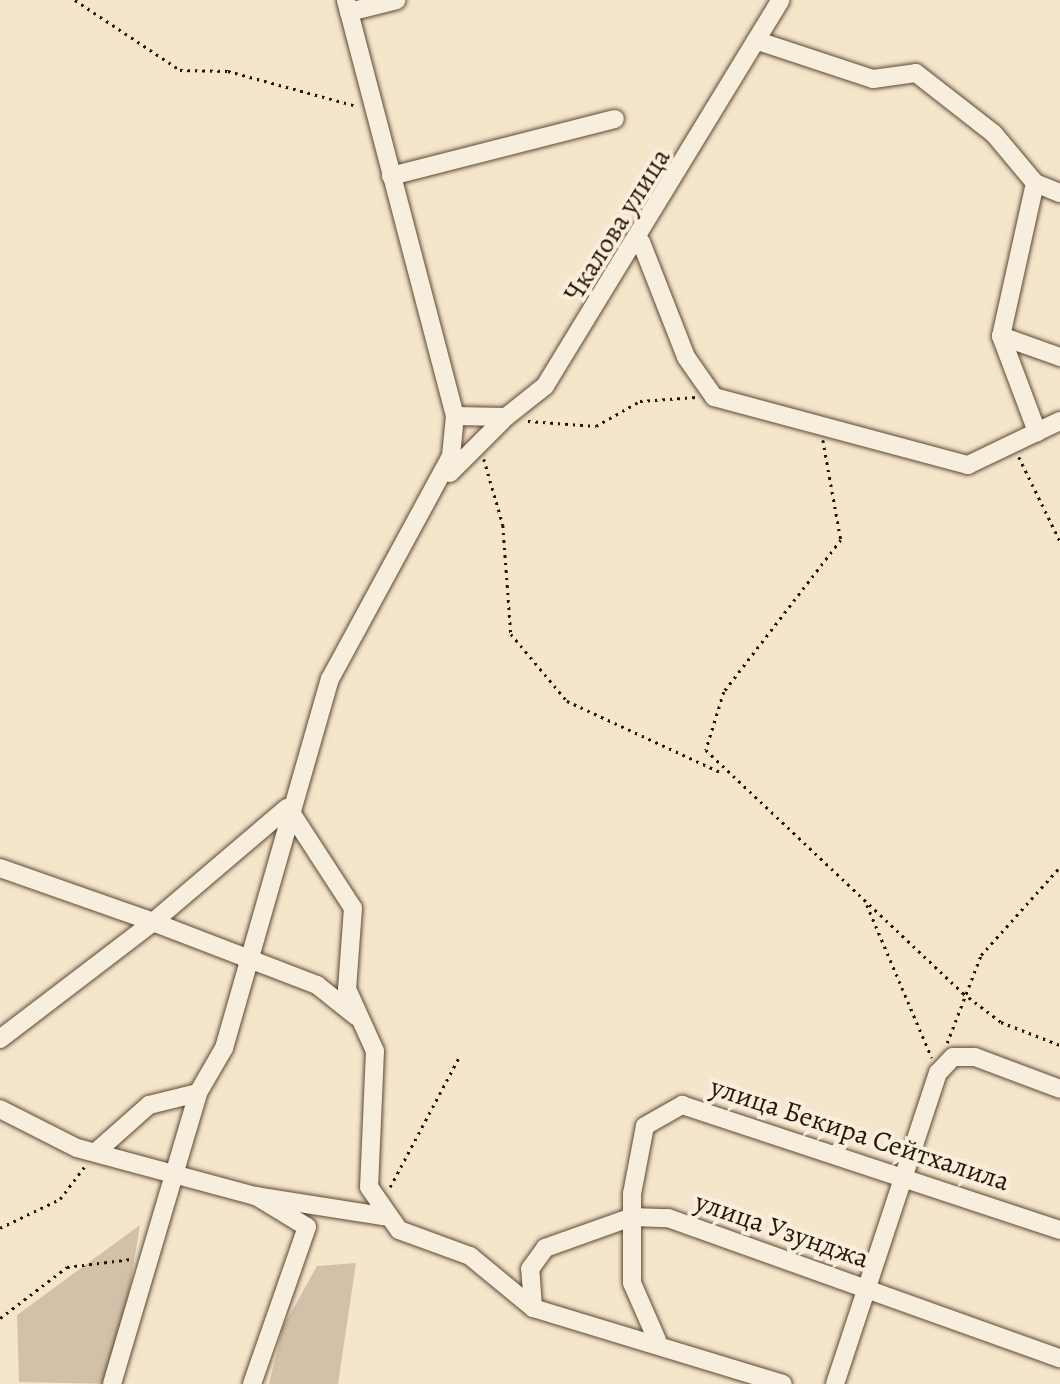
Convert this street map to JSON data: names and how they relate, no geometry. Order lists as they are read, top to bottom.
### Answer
{
  "streets": {
    "street": ["Чкалова улица", "улица Бекира Сейтхалила", "улица Узунджа"]
  },
  "crossings": [
    ["улица Бекира Сейтхалила", "улица Узунджа"]
  ]
}
